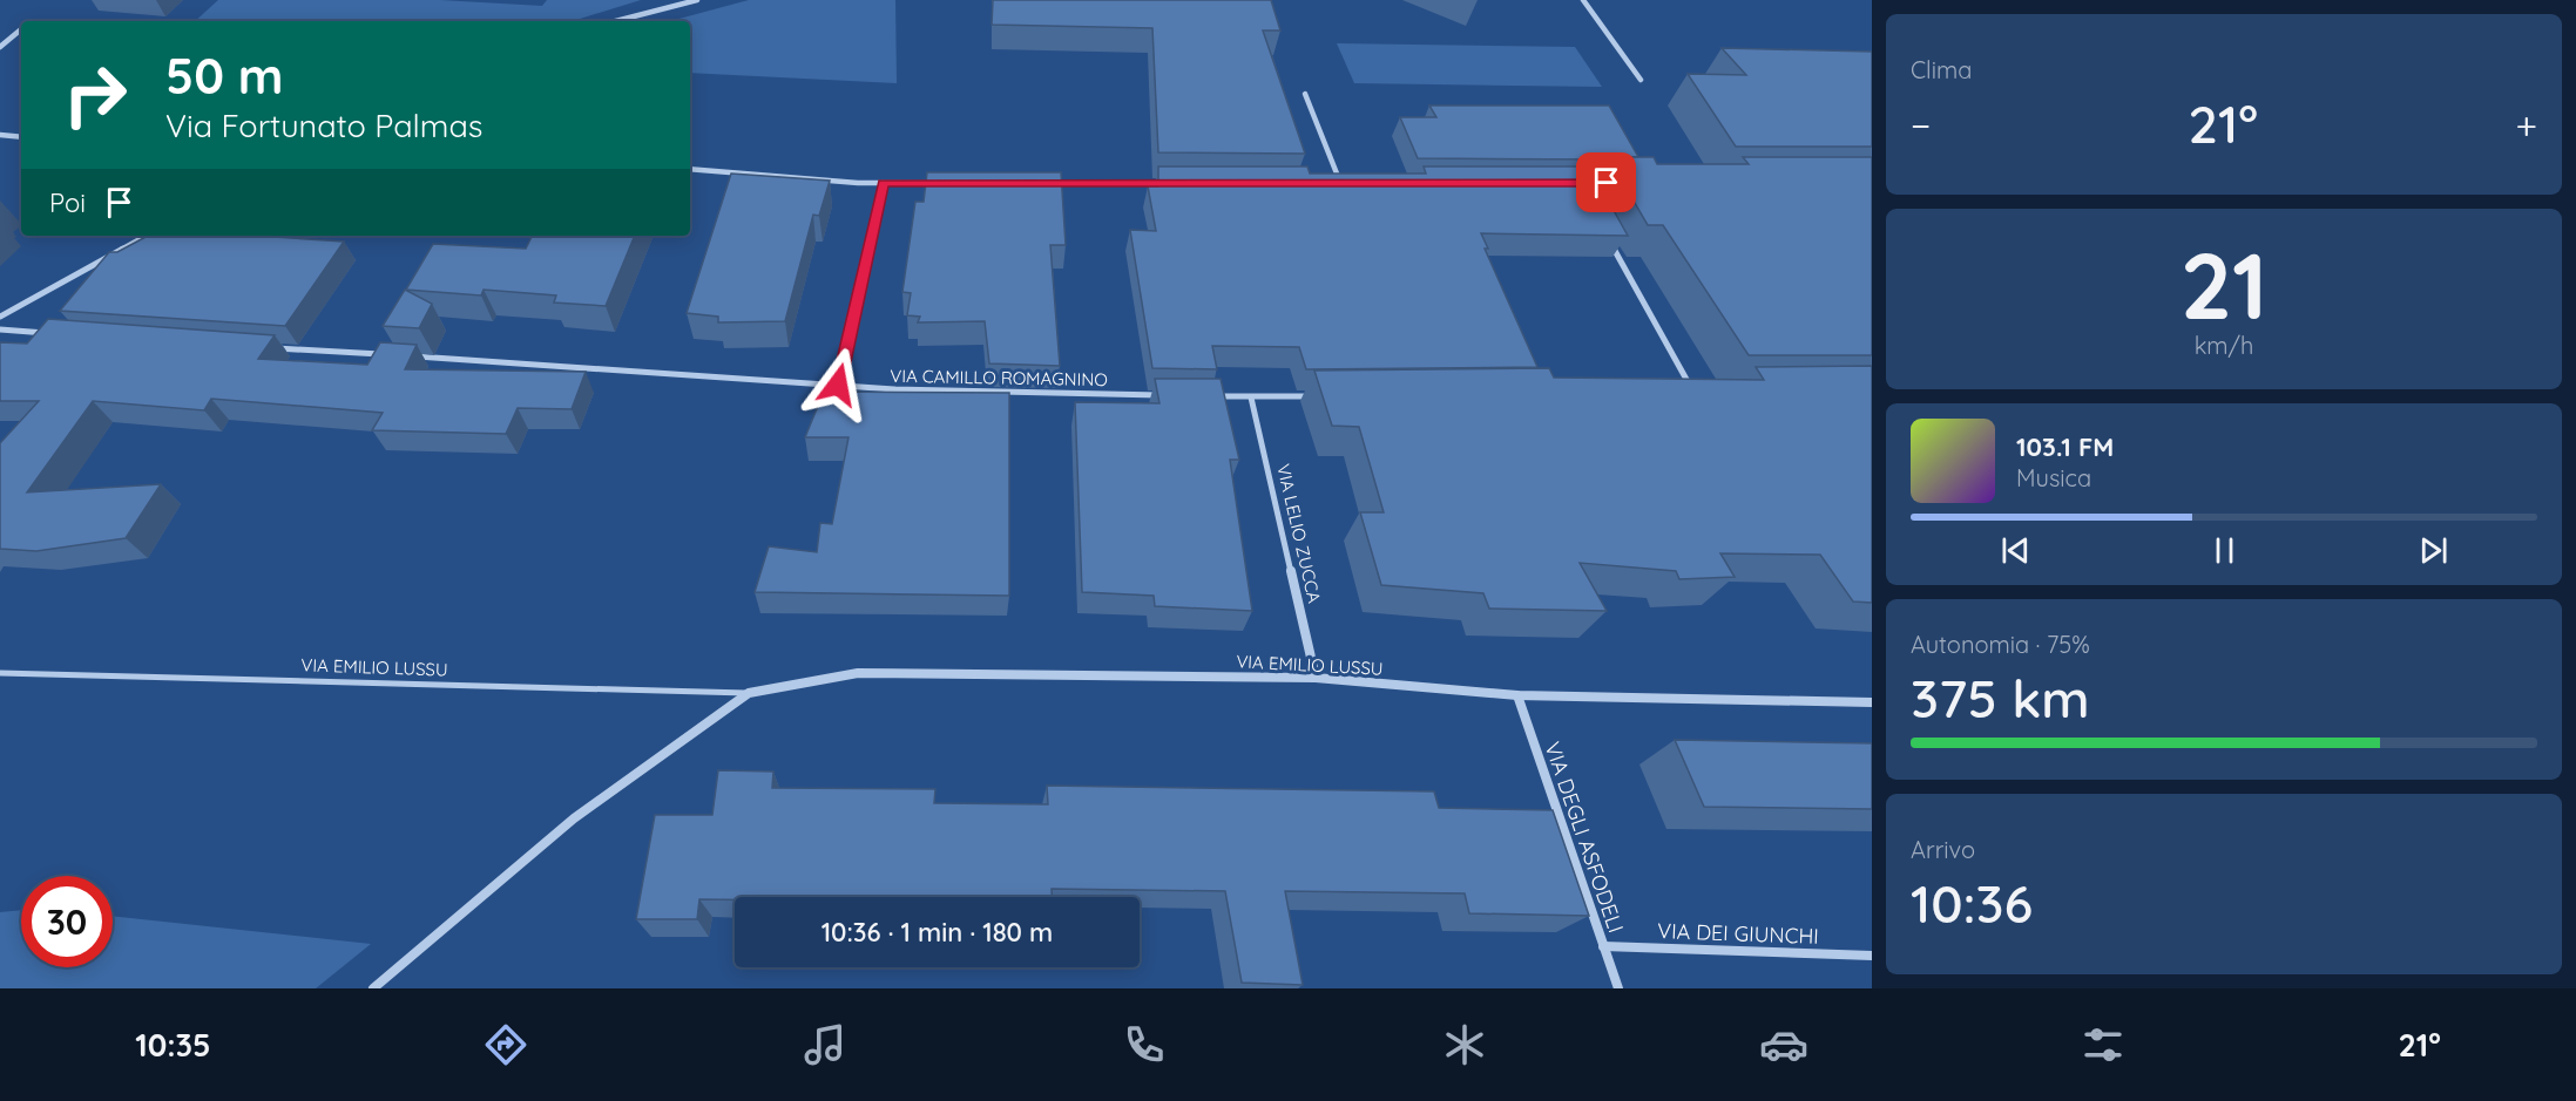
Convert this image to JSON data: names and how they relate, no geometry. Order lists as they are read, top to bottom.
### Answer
{
  "streets": {
    "street": [
      "VIA CAMILLO ROMAGNINO",
      "VIA LELIO ZUCCA",
      "VIA EMILIO LUSSU",
      "VIA DEGLI ASFODELI",
      "VIA DEI GIUNCHI"
    ]
  },
  "crossings": [
    ["VIA LELIO ZUCCA", "VIA EMILIO LUSSU"],
    ["VIA EMILIO LUSSU", "VIA DEGLI ASFODELI"],
    ["VIA DEGLI ASFODELI", "VIA DEI GIUNCHI"]
  ],
  "page": {
    "tile": [
      "Clima",
      ["21", "km/h"],
      ["Autonomia · 75%", "375 km"],
      ["Arrivo", "10:36"]
    ],
    "turn": ["50 m", "Via Fortunato Palmas"],
    "heat": ["−", "21°", "+"],
    "then": "Poi",
    "song": ["103.1 FM", "Musica"],
    "limit": "30",
    "trip": "10:36 · 1 min · 180 m",
    "tabs": ["10:35", "21°"]
  }
}
